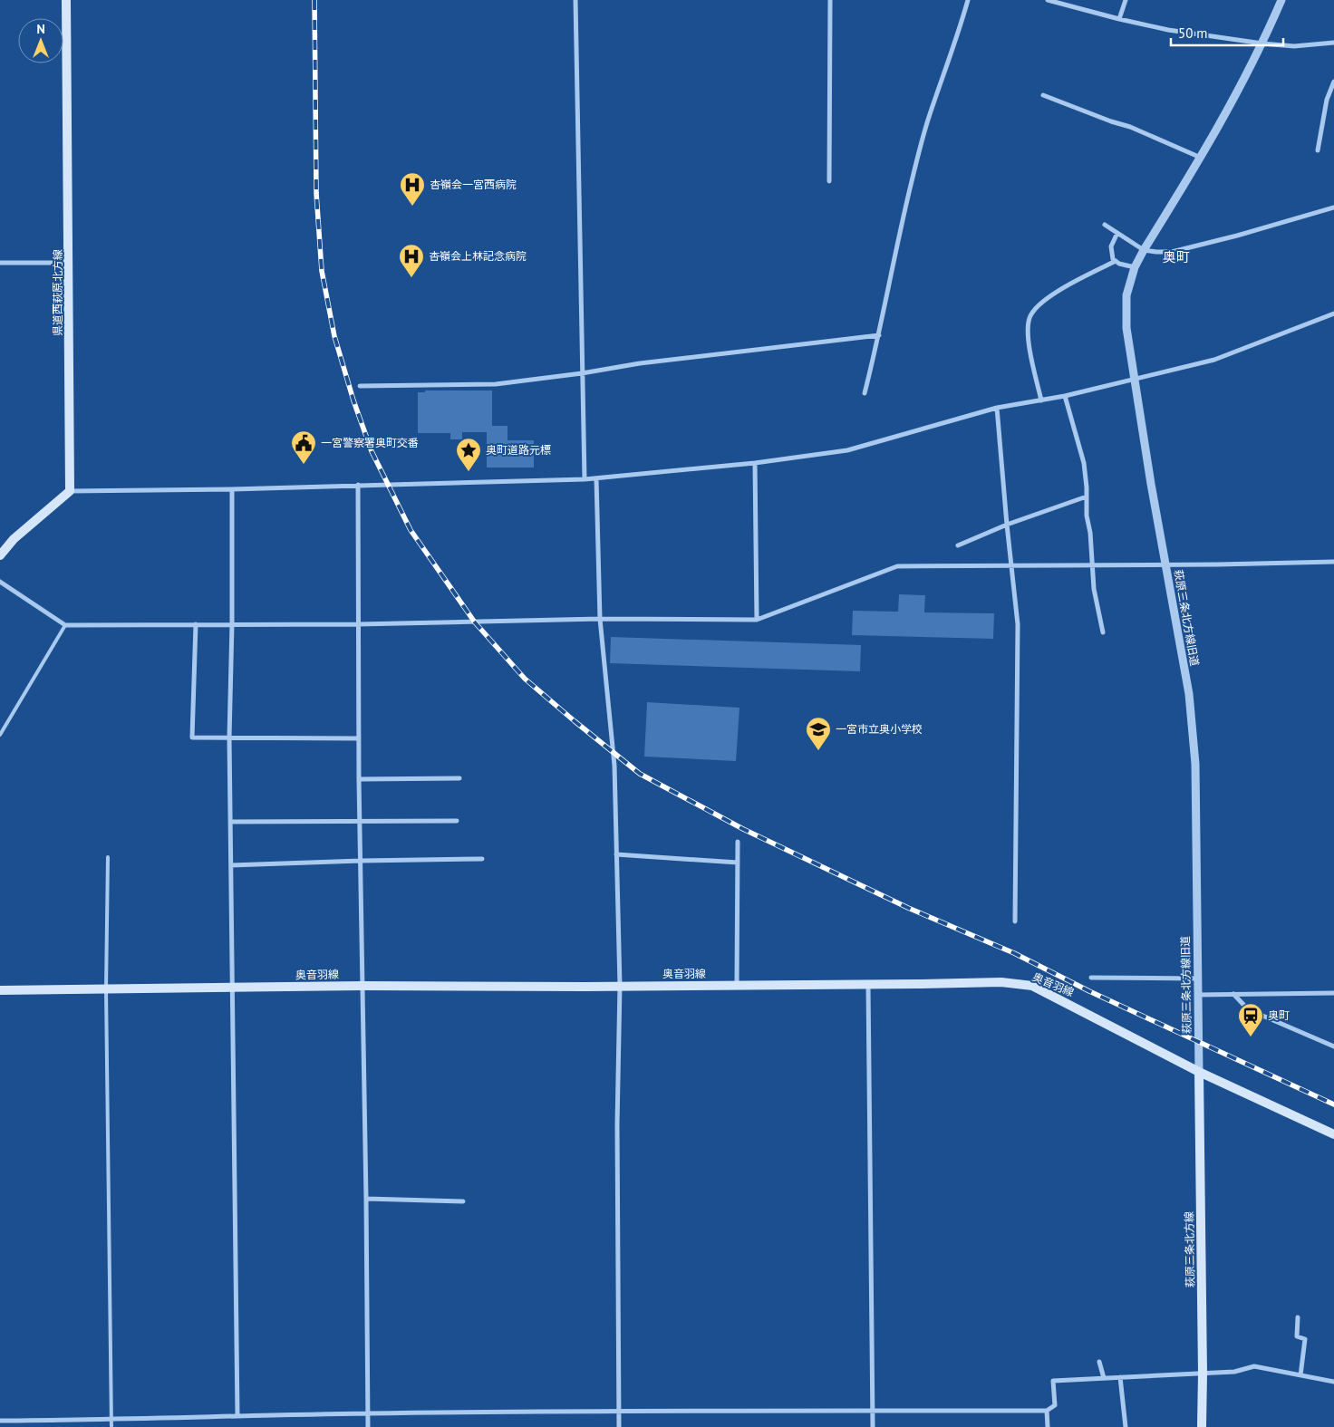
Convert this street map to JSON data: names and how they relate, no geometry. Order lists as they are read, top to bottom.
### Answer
{
  "streets": {
    "main road": ["県道西萩原北方線", "奥音羽線", "萩原三条北方線"],
    "street": ["萩原三条北方線旧道"]
  },
  "crossings": [
    ["萩原三条北方線旧道", "奥音羽線"],
    ["萩原三条北方線旧道", "萩原三条北方線"],
    ["奥音羽線", "萩原三条北方線"]
  ],
  "districts": ["奥町"],
  "places": {
    "hospital": ["杏嶺会一宮西病院", "杏嶺会上林記念病院"],
    "public building": ["一宮警察署奥町交番"],
    "place": ["奥町道路元標"],
    "school or university": ["一宮市立奥小学校"],
    "station": ["奥町"]
  },
  "scale_bar": "50 m",
  "north": "top"
}
